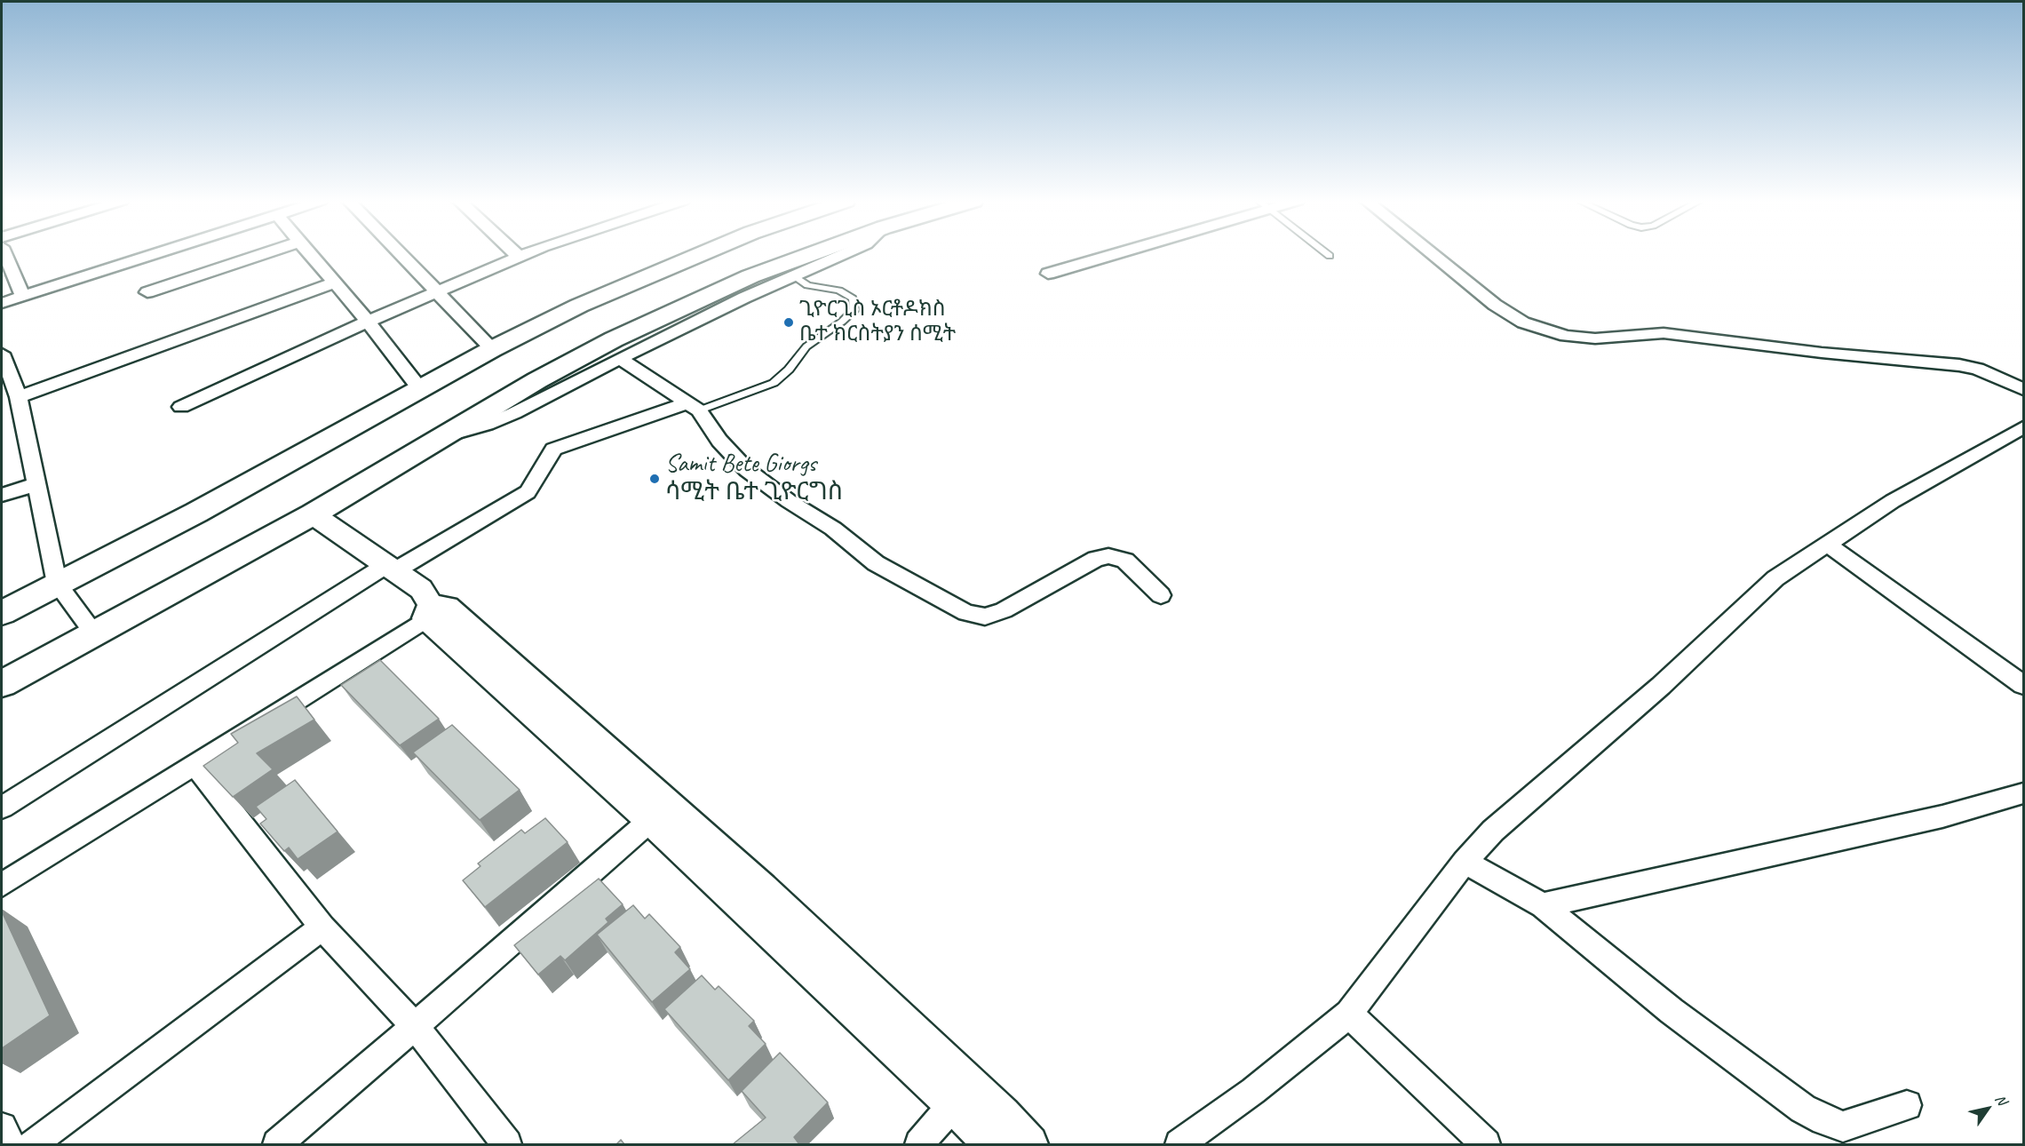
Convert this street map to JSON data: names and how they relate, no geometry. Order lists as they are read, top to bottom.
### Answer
{
  "places": ["ጊዮርጊስ ኦርቶዶክስ ቤተ ክርስትያን ሰሚት", "Samit Bete Giorgs ሳሚት ቤተ ጊዮርግስ"],
  "north": "top right"
}
